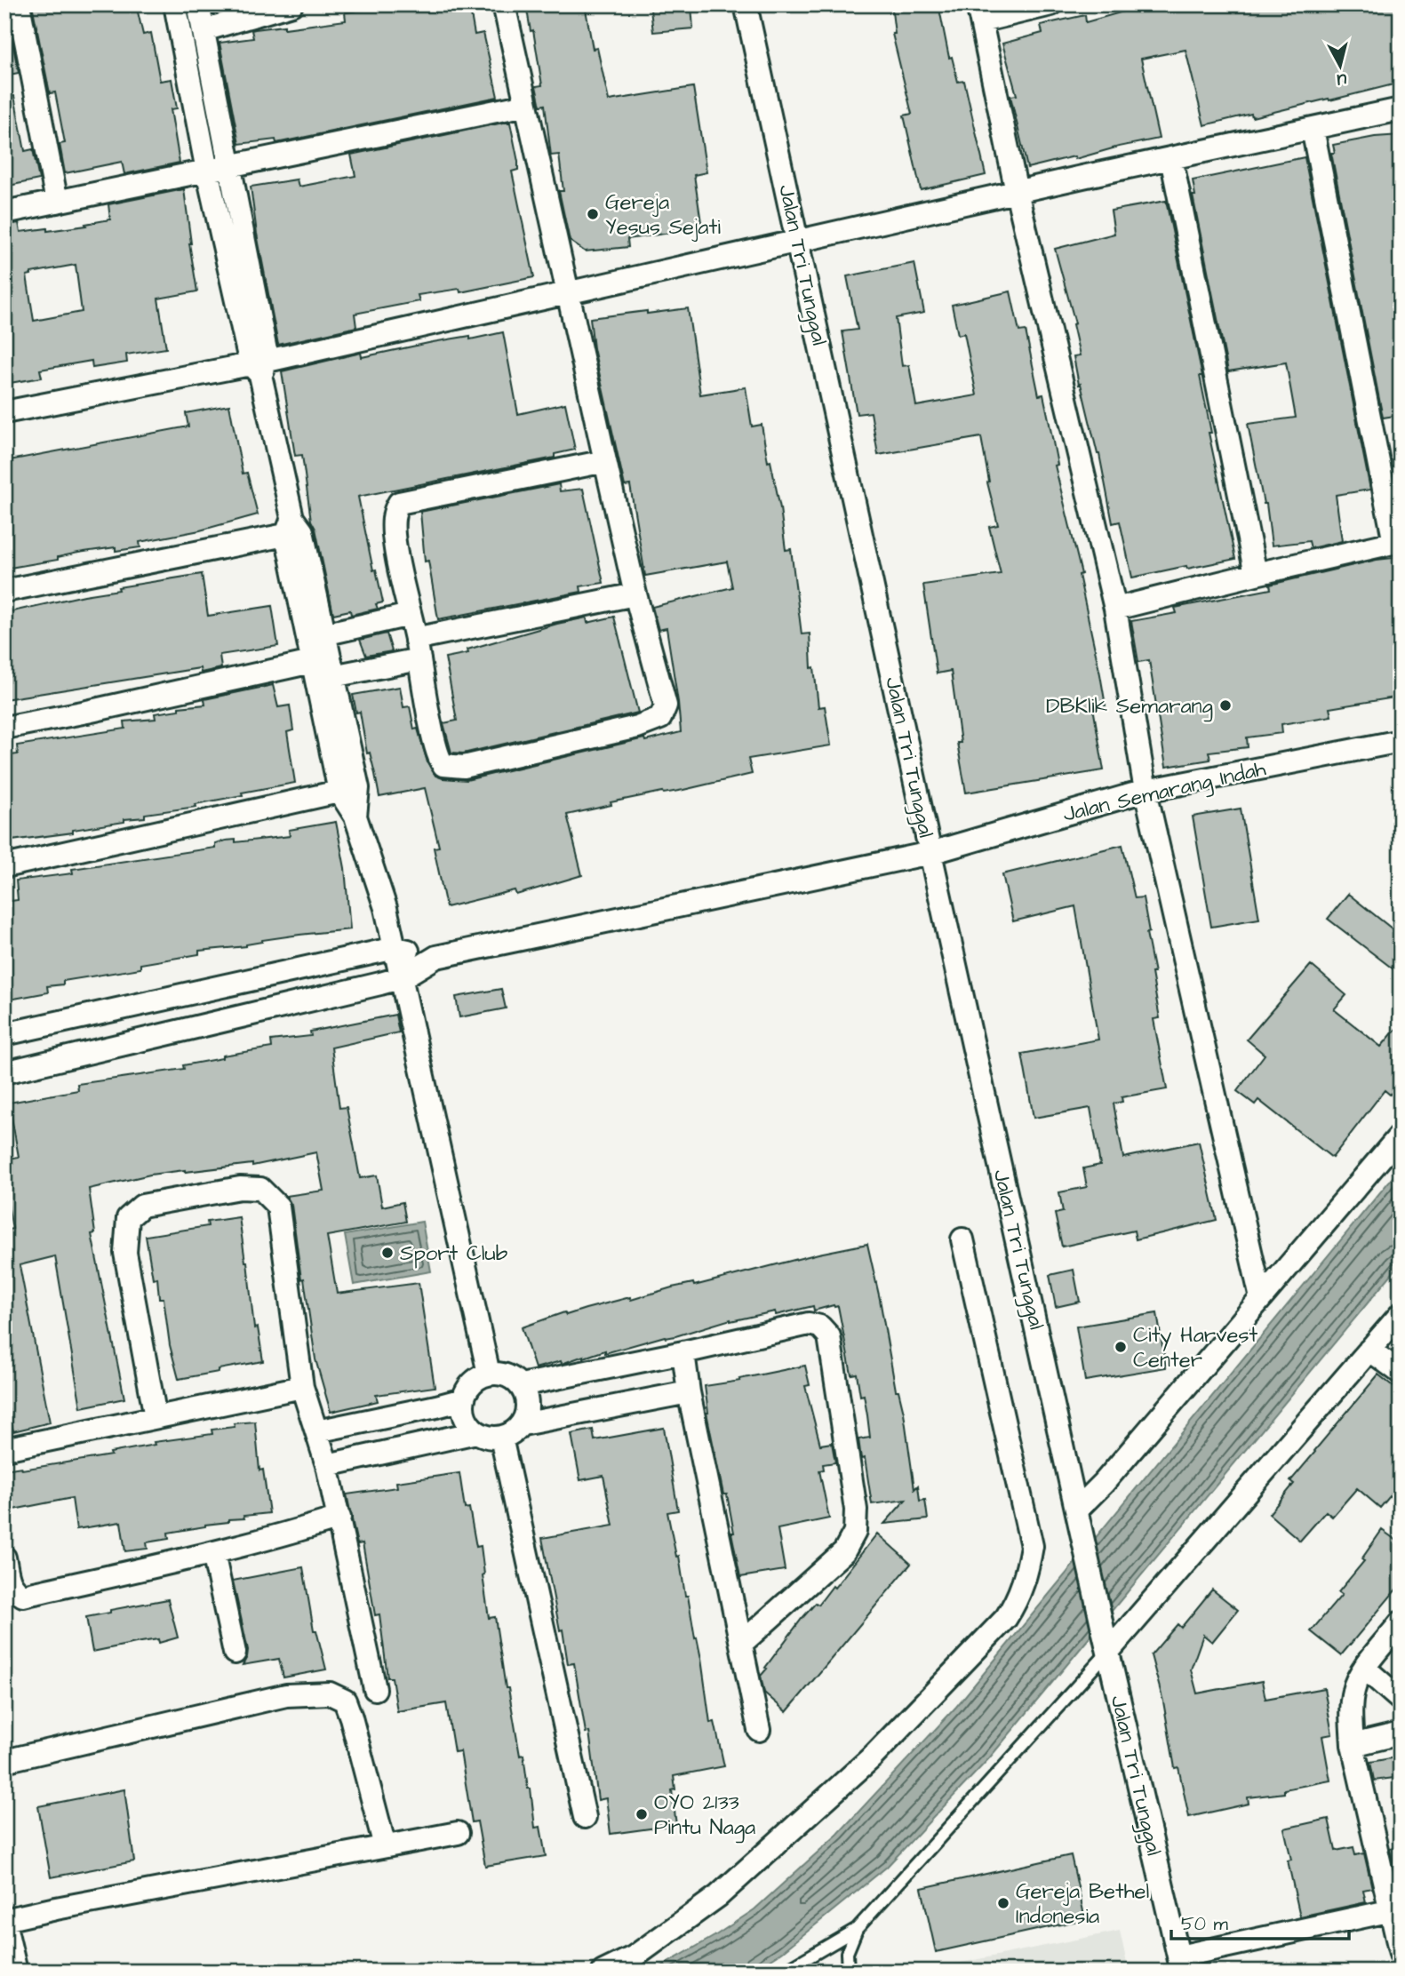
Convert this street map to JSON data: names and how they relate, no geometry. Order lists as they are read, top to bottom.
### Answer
{
  "streets": {
    "street": ["Jalan Tri Tunggal", "Jalan Semarang Indah"]
  },
  "crossings": [
    ["Jalan Tri Tunggal", "Jalan Semarang Indah"]
  ],
  "places": [
    "Gereja Yesus Sejati",
    "DBKlik Semarang",
    "Sport Club",
    "City Harvest Center",
    "OYO 2133 Pintu Naga",
    "Gereja Bethel Indonesia"
  ],
  "scale_bar": "50 m",
  "north": "bottom"
}
